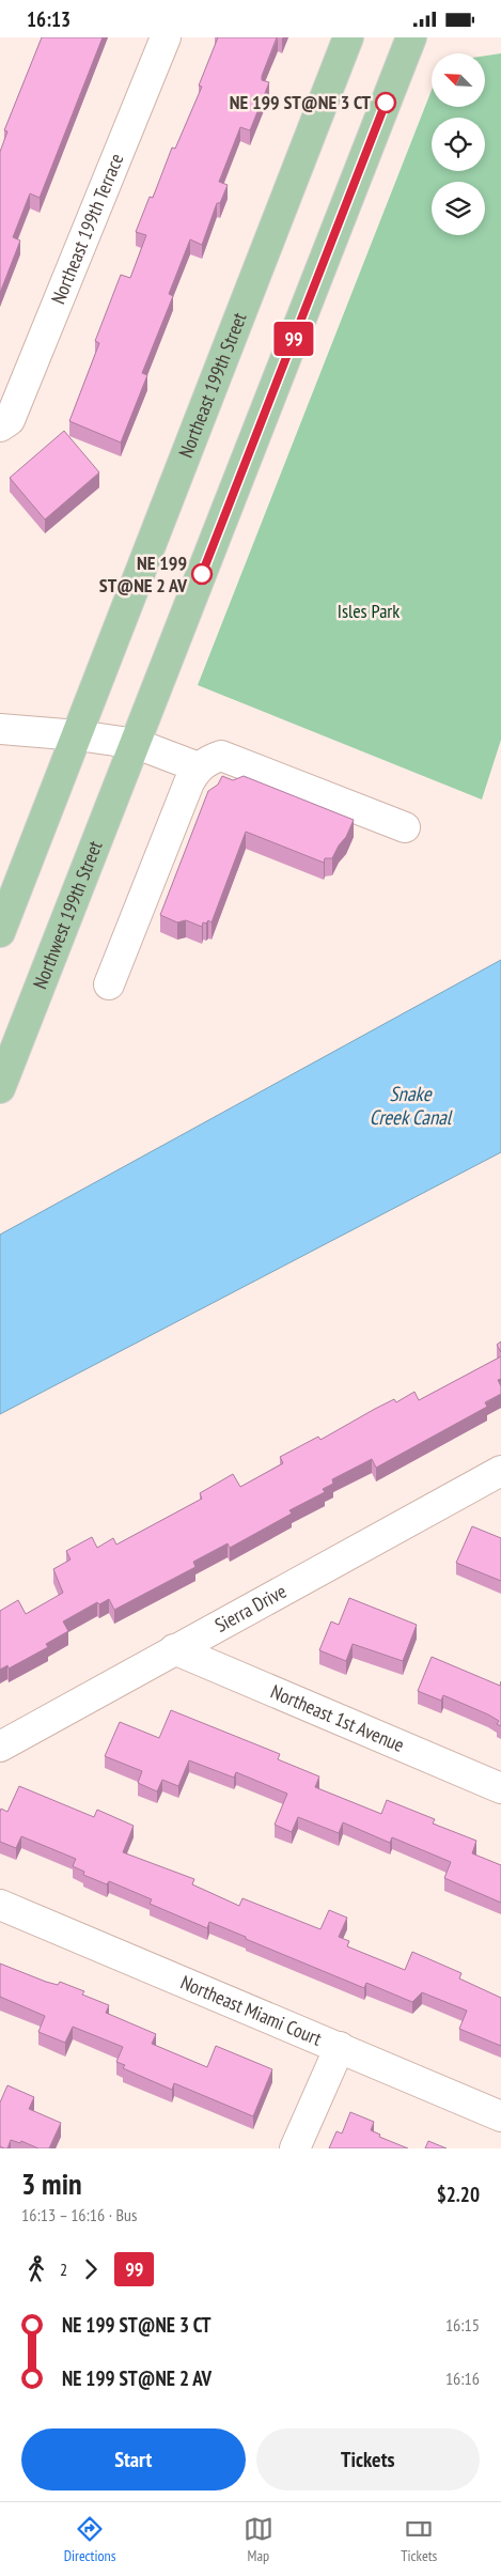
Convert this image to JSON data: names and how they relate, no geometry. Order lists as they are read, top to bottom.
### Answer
{
  "streets": {
    "main road": ["Northeast 199th Street", "Northwest 199th Street"],
    "street": [
      "Northeast 199th Terrace",
      "Sierra Drive",
      "Northeast 1st Avenue",
      "Northeast Miami Court"
    ]
  },
  "crossings": [
    ["Sierra Drive", "Northeast 1st Avenue"]
  ],
  "water": ["Snake Creek Canal"],
  "parks": ["Isles Park"],
  "places": ["NE 199 ST@NE 3 CT", "NE 199 ST@NE 2 AV"],
  "lines": ["bus line 99"],
  "north": "top left",
  "page": {
    "status": "16:13",
    "on_map": "99",
    "heading": ["3 min", "16:13 – 16:16 · Bus", "$2.20"],
    "legs": ["2", "99"],
    "list": [
      {
        "name": "NE 199 ST@NE 3 CT",
        "value": "16:15"
      },
      {
        "name": "NE 199 ST@NE 2 AV",
        "value": "16:16"
      }
    ],
    "buttons": ["Start", "Tickets"],
    "tabs": ["Directions", "Map", "Tickets"]
  }
}
